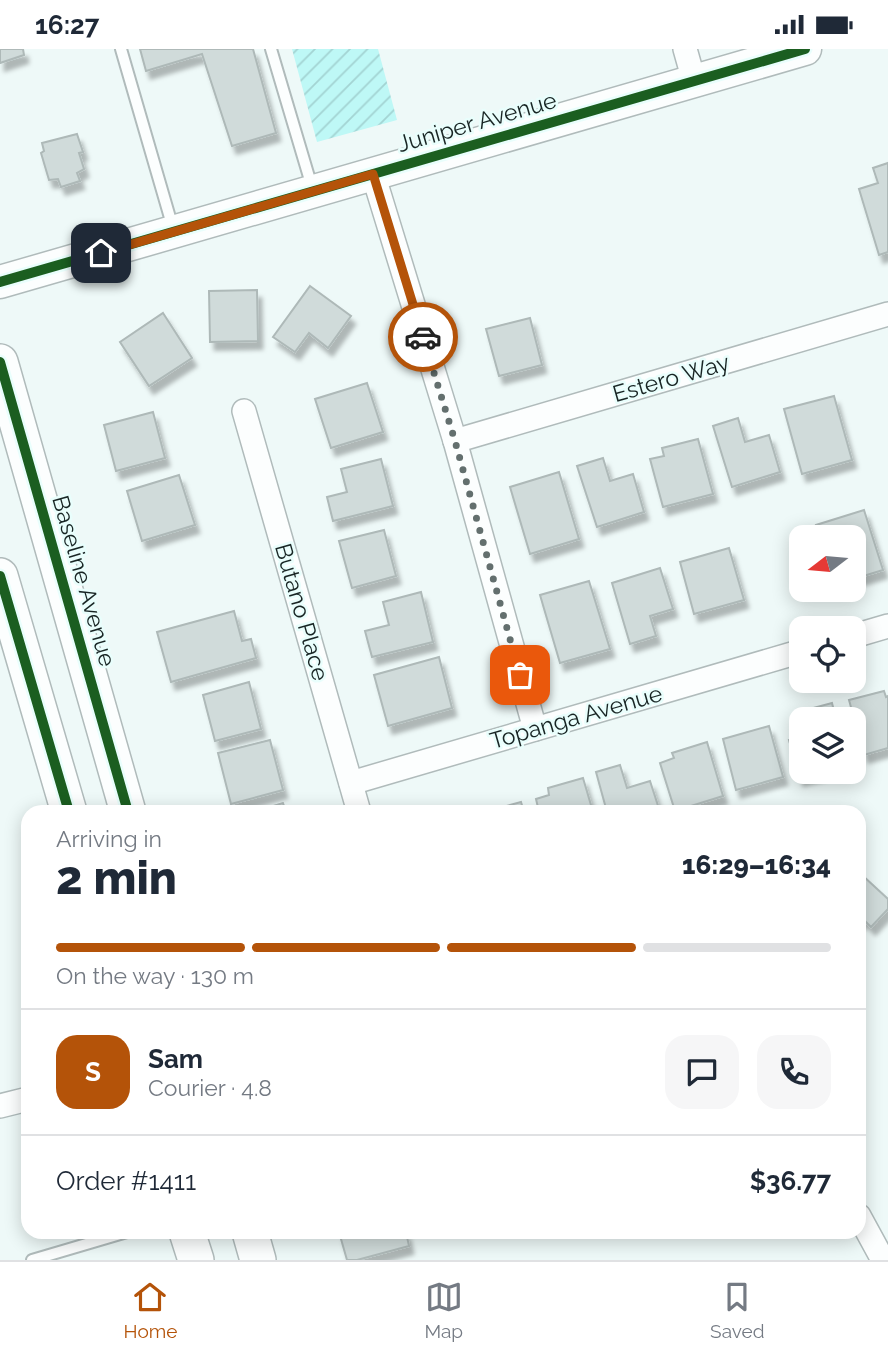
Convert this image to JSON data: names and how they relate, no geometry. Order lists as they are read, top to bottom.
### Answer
{
  "streets": {
    "main road": ["Baseline Avenue"],
    "street": [
      "Juniper Avenue",
      "Estero Way",
      "Butano Place",
      "Topanga Avenue"
    ]
  },
  "crossings": [
    ["Butano Place", "Topanga Avenue"]
  ],
  "north": "left",
  "page": {
    "status": "16:27",
    "heading": ["2 min", "Arriving in", "16:29–16:34"],
    "panel": [
      "Sam",
      "Courier · 4.8",
      "Order #1411",
      "$36.77"
    ],
    "bar": "On the way · 130 m",
    "round": "S",
    "tabs": ["Home", "Map", "Saved"]
  }
}
